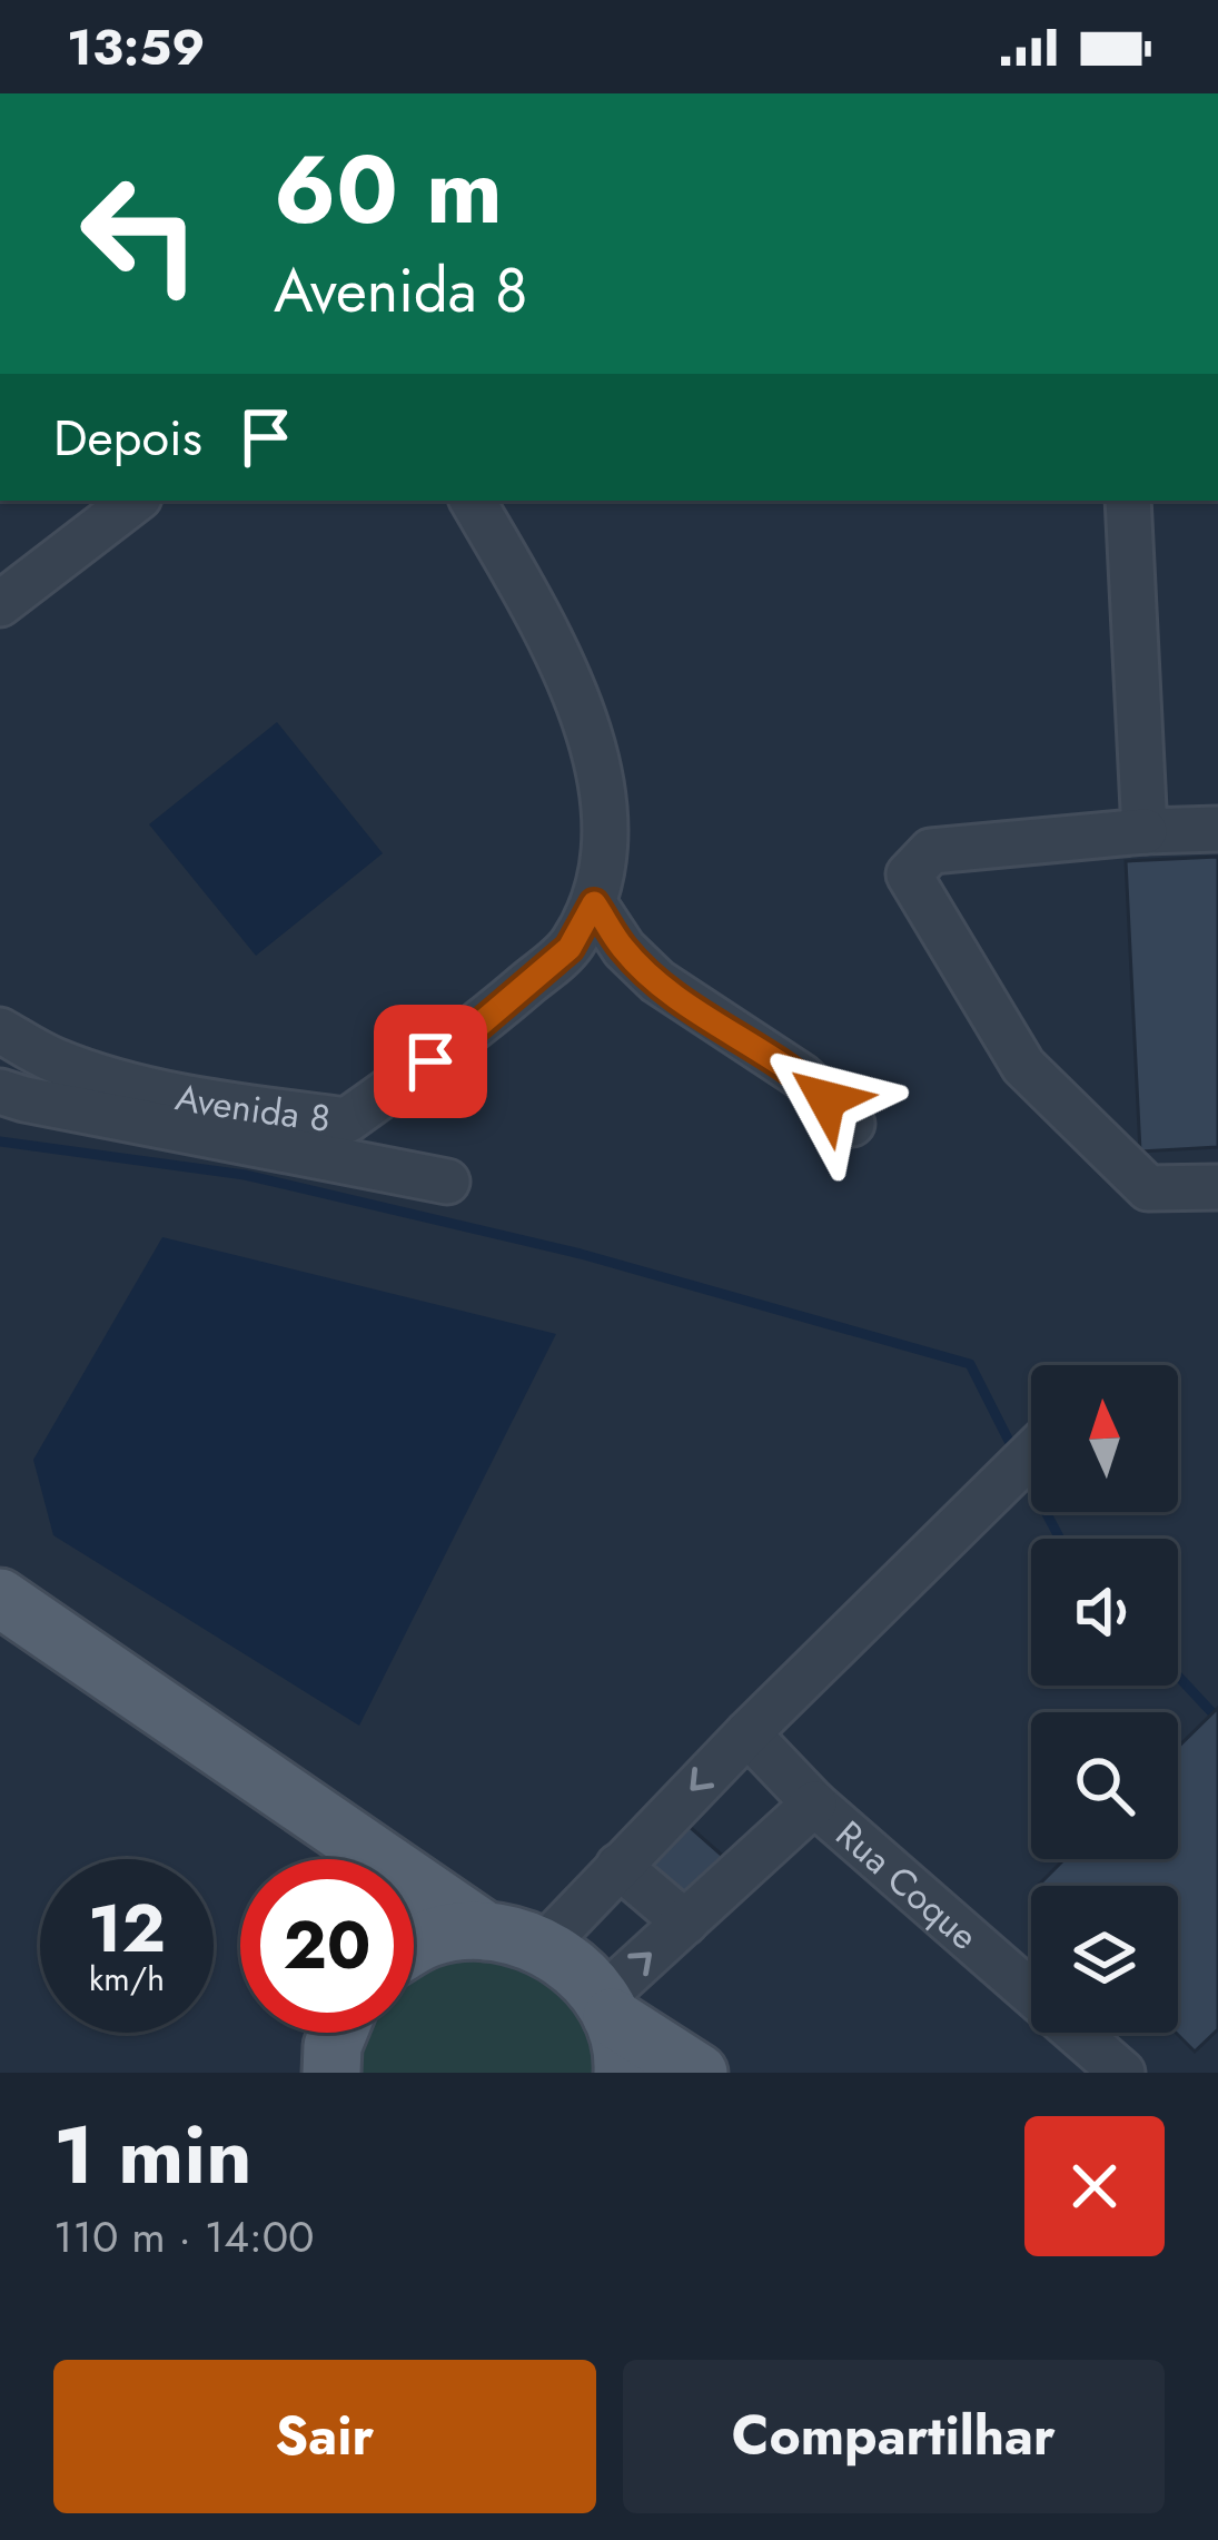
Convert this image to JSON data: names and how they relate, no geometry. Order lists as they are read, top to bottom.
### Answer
{
  "streets": {
    "lane": ["Avenida 8", "Rua Coque"]
  },
  "north": "top",
  "page": {
    "status": "13:59",
    "turn": ["60 m", "Avenida 8"],
    "then": "Depois",
    "speed": "12 km/h",
    "limit": "20",
    "heading": ["1 min", "110 m · 14:00"],
    "buttons": ["Sair", "Compartilhar"]
  }
}
